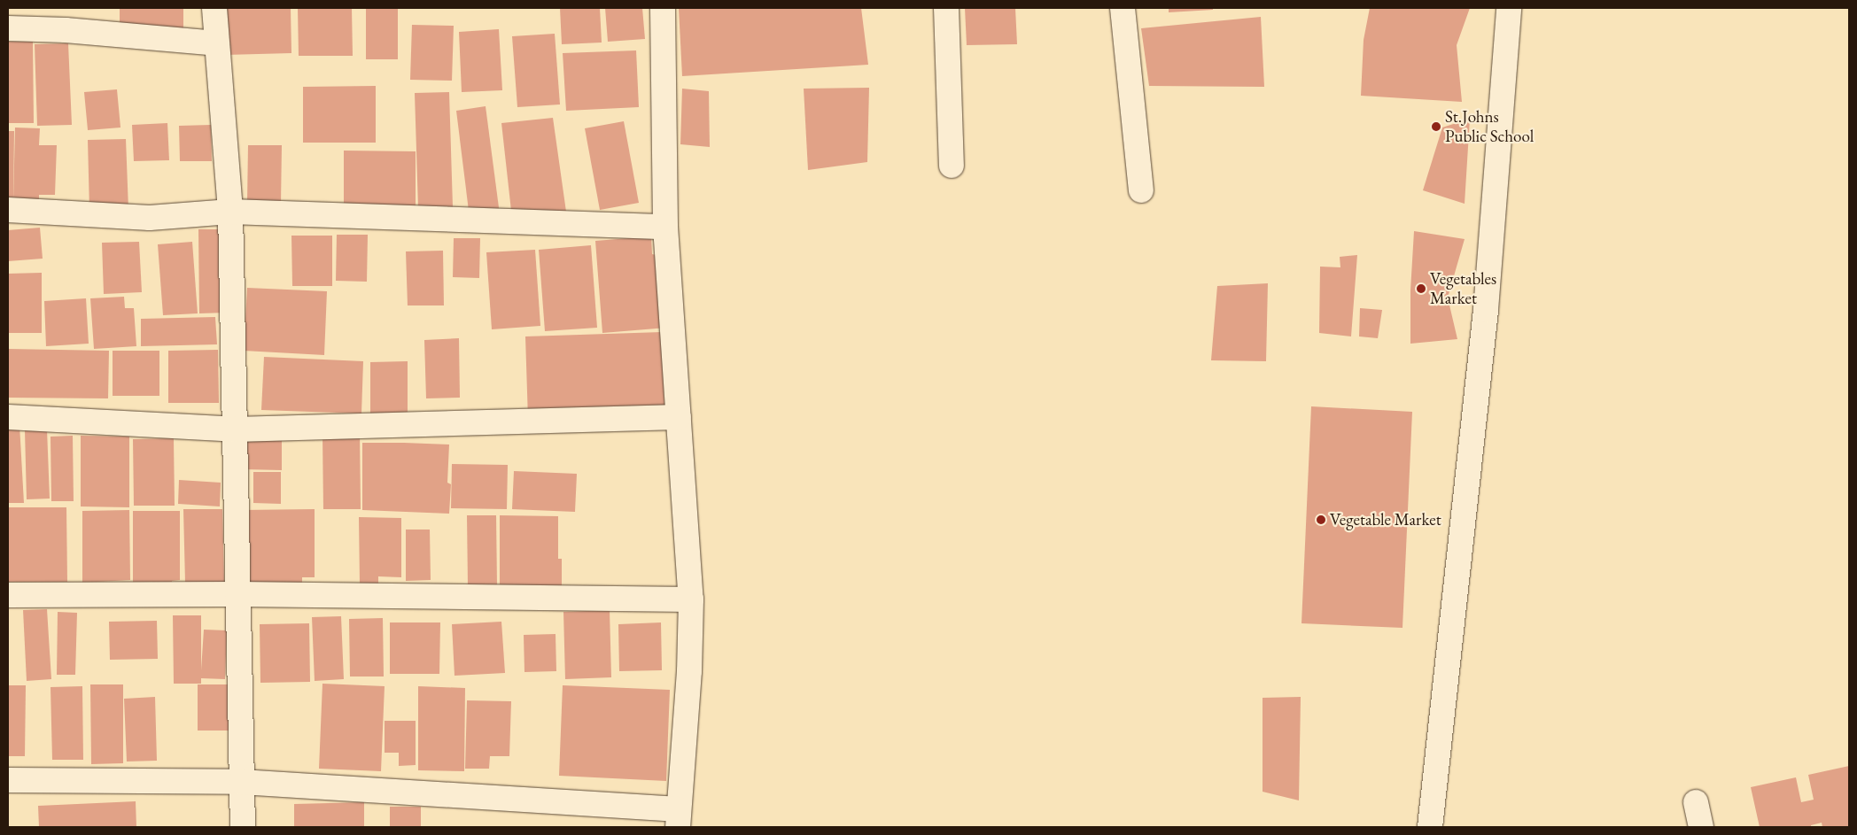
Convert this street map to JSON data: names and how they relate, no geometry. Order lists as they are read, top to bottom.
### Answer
{
  "places": ["St.Johns Public School", "Vegetables Market", "Vegetable Market"]
}
